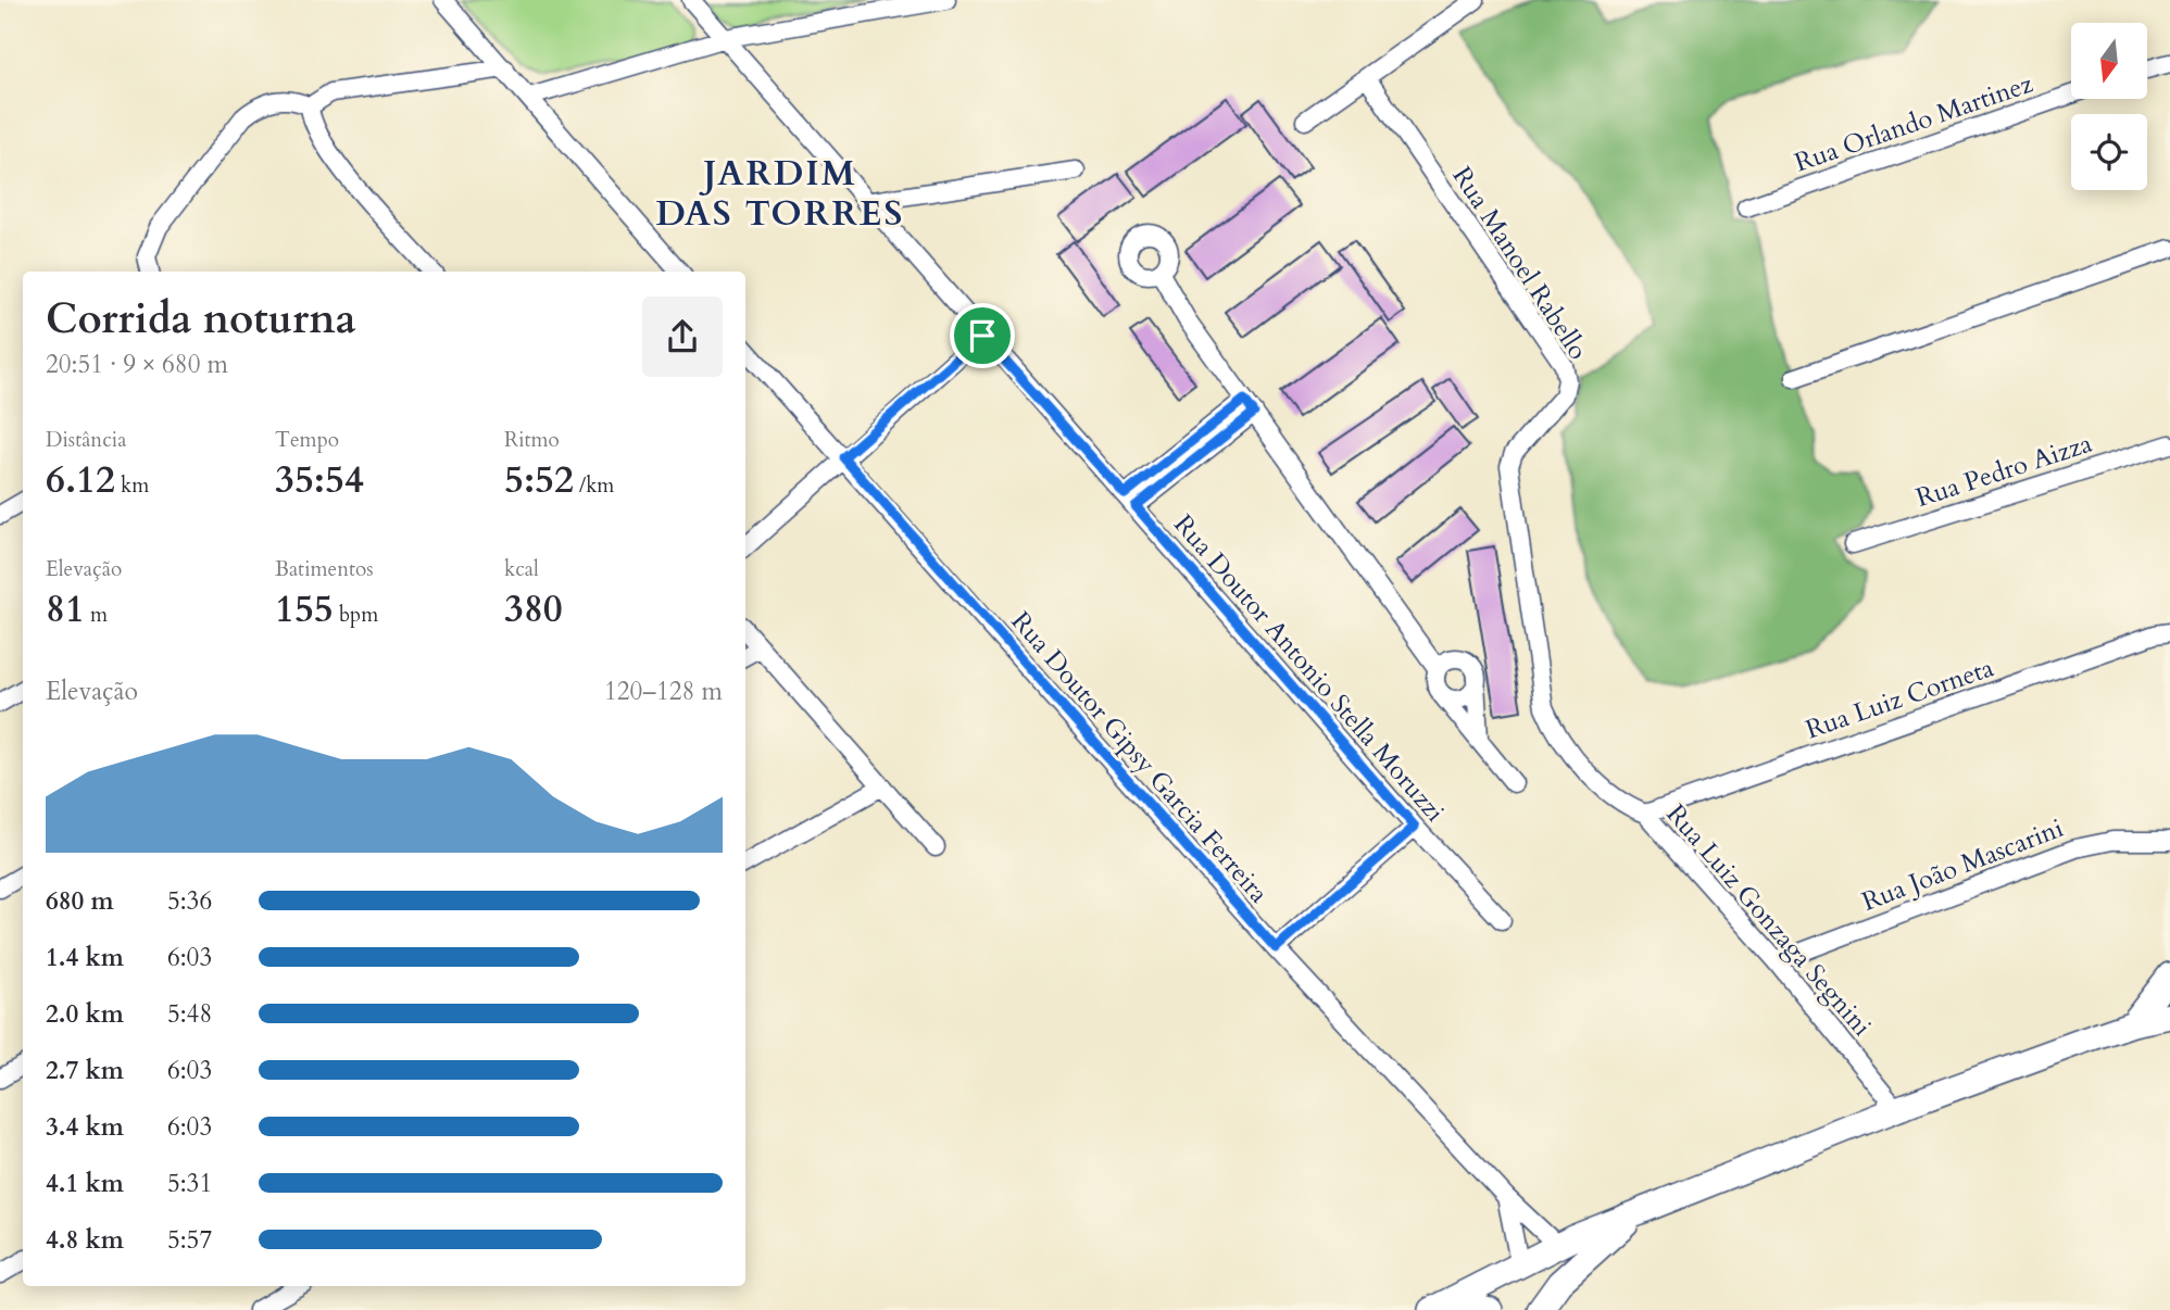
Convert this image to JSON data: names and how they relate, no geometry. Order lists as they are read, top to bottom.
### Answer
{
  "streets": {
    "street": [
      "Rua Orlando Martinez",
      "Rua Manoel Rabello",
      "Rua Pedro Aizza",
      "Rua Doutor Antonio Stella Moruzzi",
      "Rua Luiz Corneta",
      "Rua Doutor Gipsy Garcia Ferreira",
      "Rua João Mascarini",
      "Rua Luiz Gonzaga Segnini"
    ]
  },
  "crossings": [
    ["Rua Manoel Rabello", "Rua Luiz Gonzaga Segnini"],
    ["Rua Luiz Corneta", "Rua Luiz Gonzaga Segnini"],
    ["Rua João Mascarini", "Rua Luiz Gonzaga Segnini"]
  ],
  "districts": ["JARDIM DAS TORRES"],
  "north": "bottom",
  "page": {
    "heading": ["Corrida noturna", "20:51 · 9 × 680 m"],
    "stats": [
      ["Distância", "6.12 km"],
      ["Tempo", "35:54"],
      ["Ritmo", "5:52 /km"],
      ["Elevação", "81 m"],
      ["Batimentos", "155 bpm"],
      ["kcal", "380"]
    ],
    "chart": ["Elevação", "120–128 m"],
    "list": [
      {
        "name": "680 m",
        "note": "5:36"
      },
      {
        "name": "1.4 km",
        "note": "6:03"
      },
      {
        "name": "2.0 km",
        "note": "5:48"
      },
      {
        "name": "2.7 km",
        "note": "6:03"
      },
      {
        "name": "3.4 km",
        "note": "6:03"
      },
      {
        "name": "4.1 km",
        "note": "5:31"
      },
      {
        "name": "4.8 km",
        "note": "5:57"
      }
    ]
  }
}
